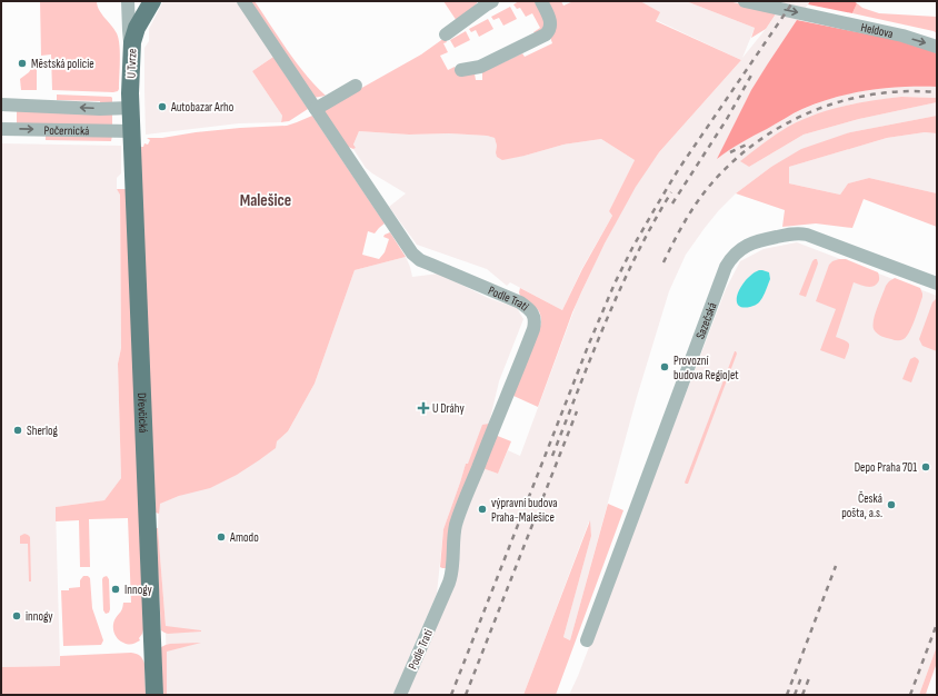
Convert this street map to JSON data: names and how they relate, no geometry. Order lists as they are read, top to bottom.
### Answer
{
  "streets": {
    "main road": ["U Tvrze", "Dřevčická"],
    "street": [
      "Heldova",
      "Počernická",
      "Podle Trati",
      "Sazečská"
    ]
  },
  "crossings": [
    ["U Tvrze", "Počernická"],
    ["U Tvrze", "Dřevčická"],
    ["Počernická", "Dřevčická"]
  ],
  "one_way": ["Heldova"],
  "districts": ["Malešice"],
  "places": {
    "other": [
      "Městská policie",
      "Autobazar Arho",
      "Provozní budova RegioJet",
      "Sherlog",
      "Depo Praha 701",
      "Česká pošta, a.s.",
      "výpravní budova Praha-Malešice",
      "Amodo",
      "Innogy",
      "innogy"
    ],
    "health": ["U Dráhy"]
  }
}
